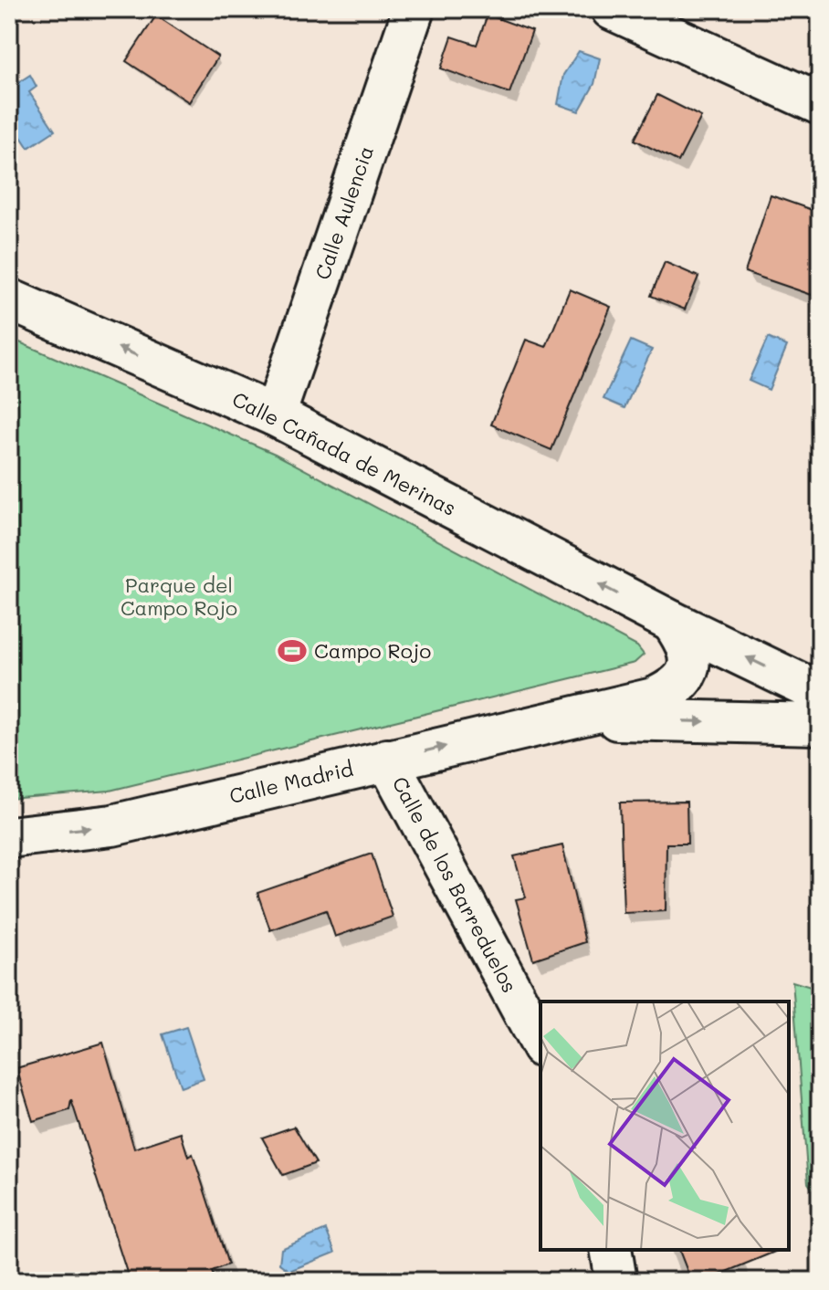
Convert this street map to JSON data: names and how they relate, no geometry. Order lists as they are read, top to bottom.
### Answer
{
  "streets": {
    "street": [
      "Calle Aulencia",
      "Calle Cañada de Merinas",
      "Calle Madrid",
      "Calle de los Barreduelos"
    ]
  },
  "crossings": [
    ["Calle Aulencia", "Calle Cañada de Merinas"],
    ["Calle Cañada de Merinas", "Calle Madrid"],
    ["Calle Madrid", "Calle de los Barreduelos"]
  ],
  "one_way": ["Calle Cañada de Merinas", "Calle Madrid"],
  "parks": ["Parque del Campo Rojo"],
  "places": {
    "sports": ["Campo Rojo"]
  }
}
